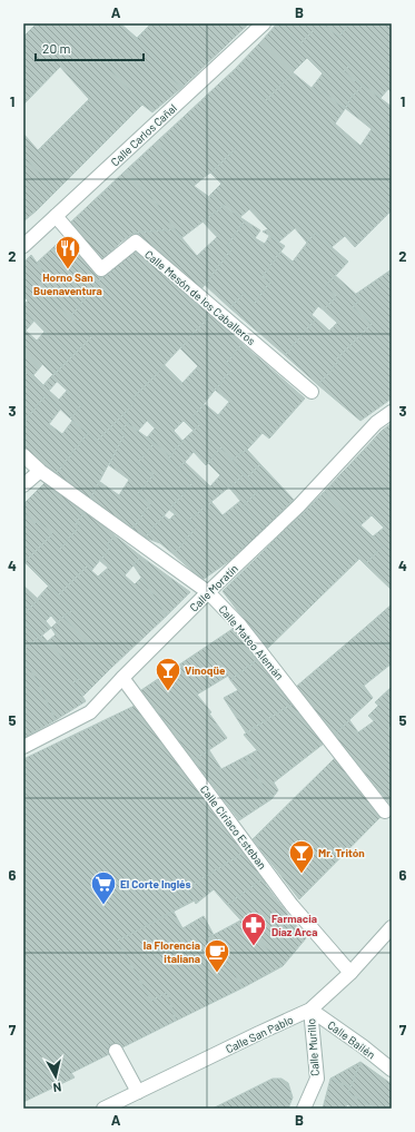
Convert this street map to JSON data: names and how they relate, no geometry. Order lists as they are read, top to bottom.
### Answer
{
  "streets": {
    "street": [
      "Calle Carlos Cañal",
      "Calle Mesón de los Caballeros",
      "Calle Moratín",
      "Calle Mateo Alemán",
      "Calle Ciriaco Esteban",
      "Calle San Pablo",
      "Calle Bailén",
      "Calle Murillo"
    ]
  },
  "crossings": [
    ["Calle Carlos Cañal", "Calle Mesón de los Caballeros"],
    ["Calle Moratín", "Calle Mateo Alemán"],
    ["Calle Moratín", "Calle Ciriaco Esteban"],
    ["Calle Ciriaco Esteban", "Calle San Pablo"],
    ["Calle San Pablo", "Calle Bailén"],
    ["Calle San Pablo", "Calle Murillo"],
    ["Calle Bailén", "Calle Murillo"]
  ],
  "places": {
    "restaurant": ["Horno San Buenaventura"],
    "bar": ["Vinoqüe", "Mr. Tritón"],
    "supermarket": ["El Corte Inglés"],
    "pharmacy": ["Farmacia Díaz Arca"],
    "cafe": ["la Florencia italiana"]
  },
  "scale_bar": "20 m",
  "north": "bottom",
  "grid": {
    "columns": ["A", "B"],
    "rows": [
      "1",
      "2",
      "3",
      "4",
      "5",
      "6",
      "7"
    ]
  }
}
